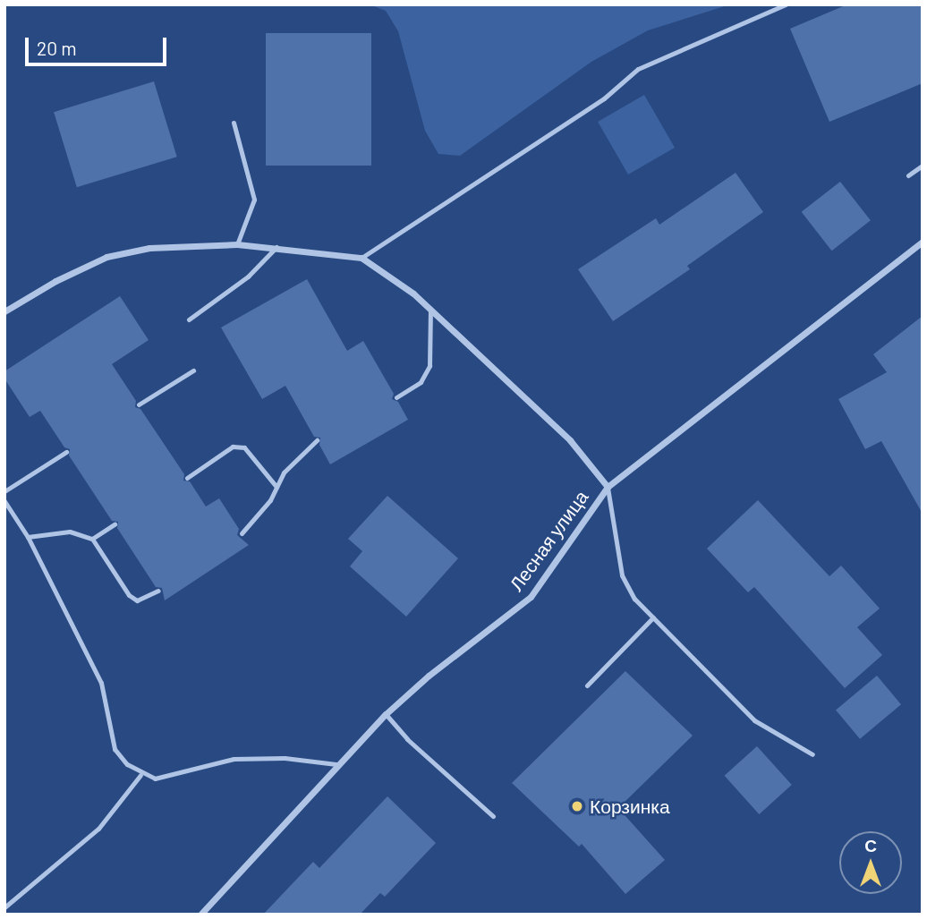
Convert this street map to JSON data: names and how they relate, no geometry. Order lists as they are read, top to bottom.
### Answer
{
  "streets": {
    "street": ["Лесная улица"]
  },
  "places": ["Корзинка"],
  "scale_bar": "20 m",
  "north": "top"
}
